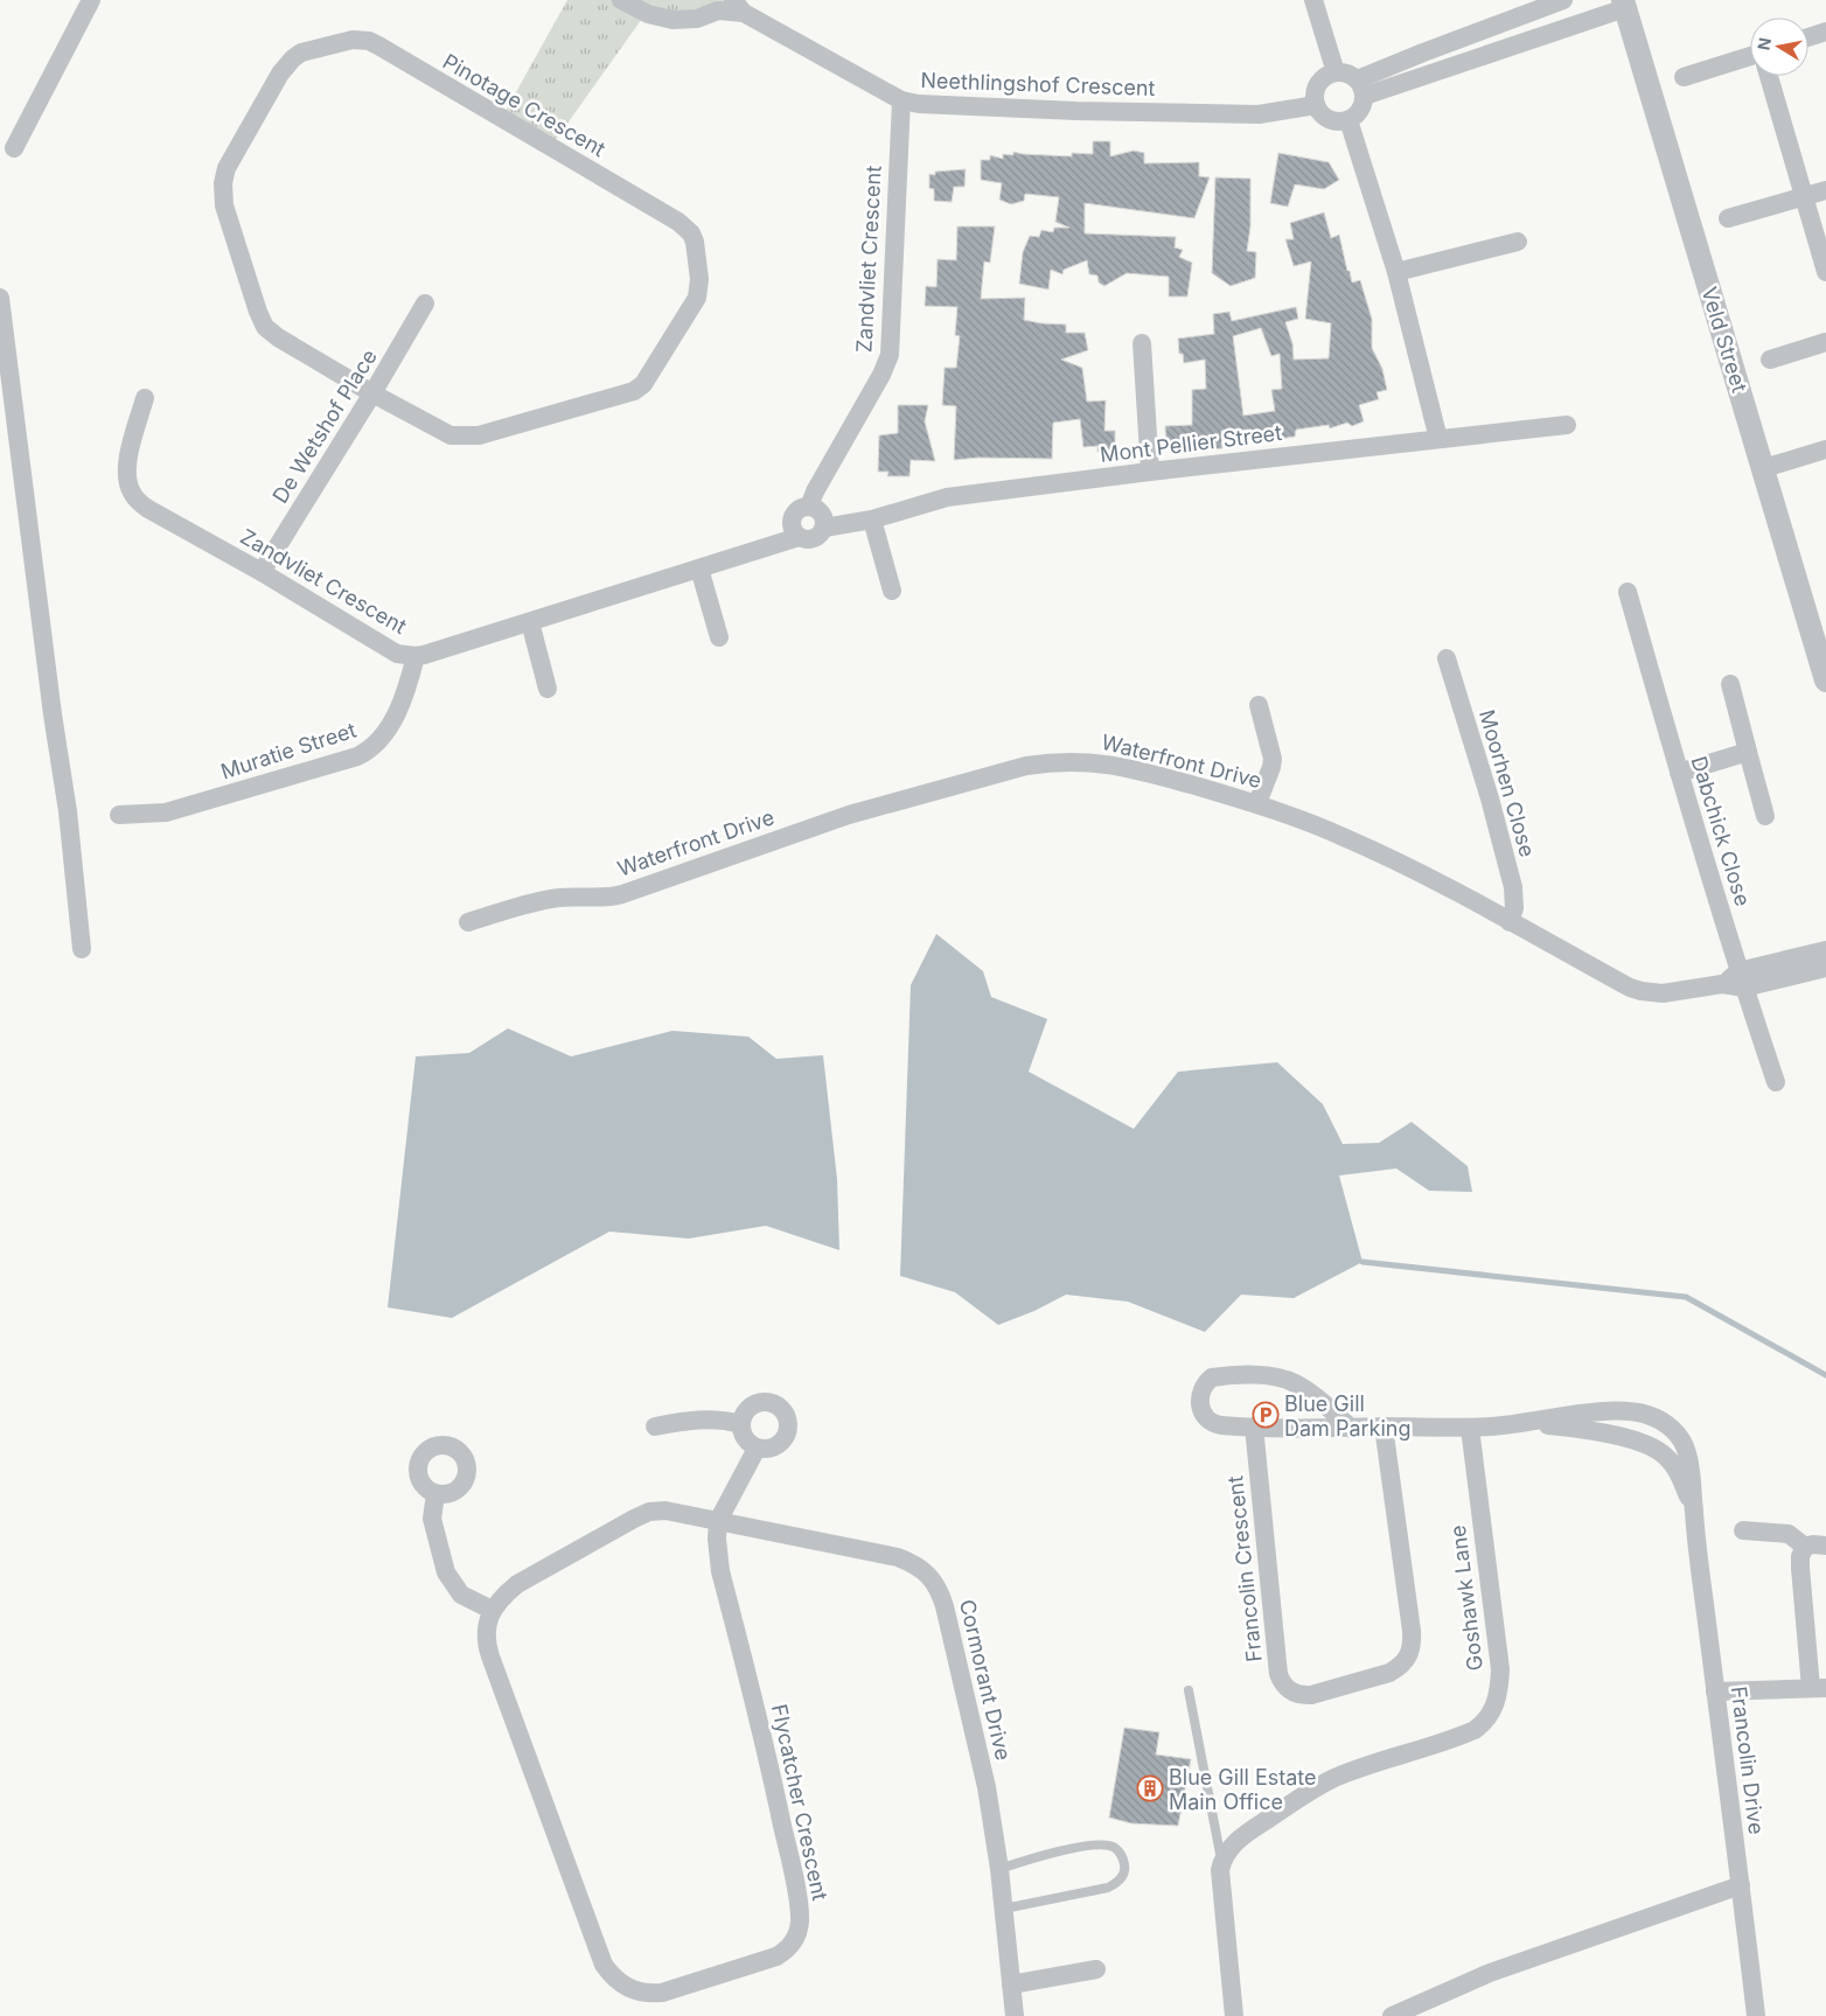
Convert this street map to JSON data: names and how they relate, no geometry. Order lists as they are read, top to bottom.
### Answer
{
  "streets": {
    "street": [
      "Neethlingshof Crescent",
      "Pinotage Crescent",
      "Zandvliet Crescent",
      "Veld Street",
      "De Wetshof Place",
      "Mont Pellier Street",
      "Muratie Street",
      "Waterfront Drive",
      "Moorhen Close",
      "Dabchick Close",
      "Francolin Crescent",
      "Goshawk Lane",
      "Cormorant Drive",
      "Francolin Drive",
      "Flycatcher Crescent"
    ]
  },
  "crossings": [
    ["Neethlingshof Crescent", "Zandvliet Crescent"],
    ["Pinotage Crescent", "De Wetshof Place"],
    ["Zandvliet Crescent", "De Wetshof Place"],
    ["Zandvliet Crescent", "Mont Pellier Street"],
    ["Zandvliet Crescent", "Muratie Street"],
    ["Waterfront Drive", "Moorhen Close"],
    ["Waterfront Drive", "Dabchick Close"],
    ["Francolin Crescent", "Francolin Drive"],
    ["Goshawk Lane", "Francolin Drive"],
    ["Cormorant Drive", "Flycatcher Crescent"]
  ],
  "places": {
    "parking": ["Blue Gill Dam Parking"],
    "building": ["Blue Gill Estate Main Office"]
  },
  "north": "left"
}
